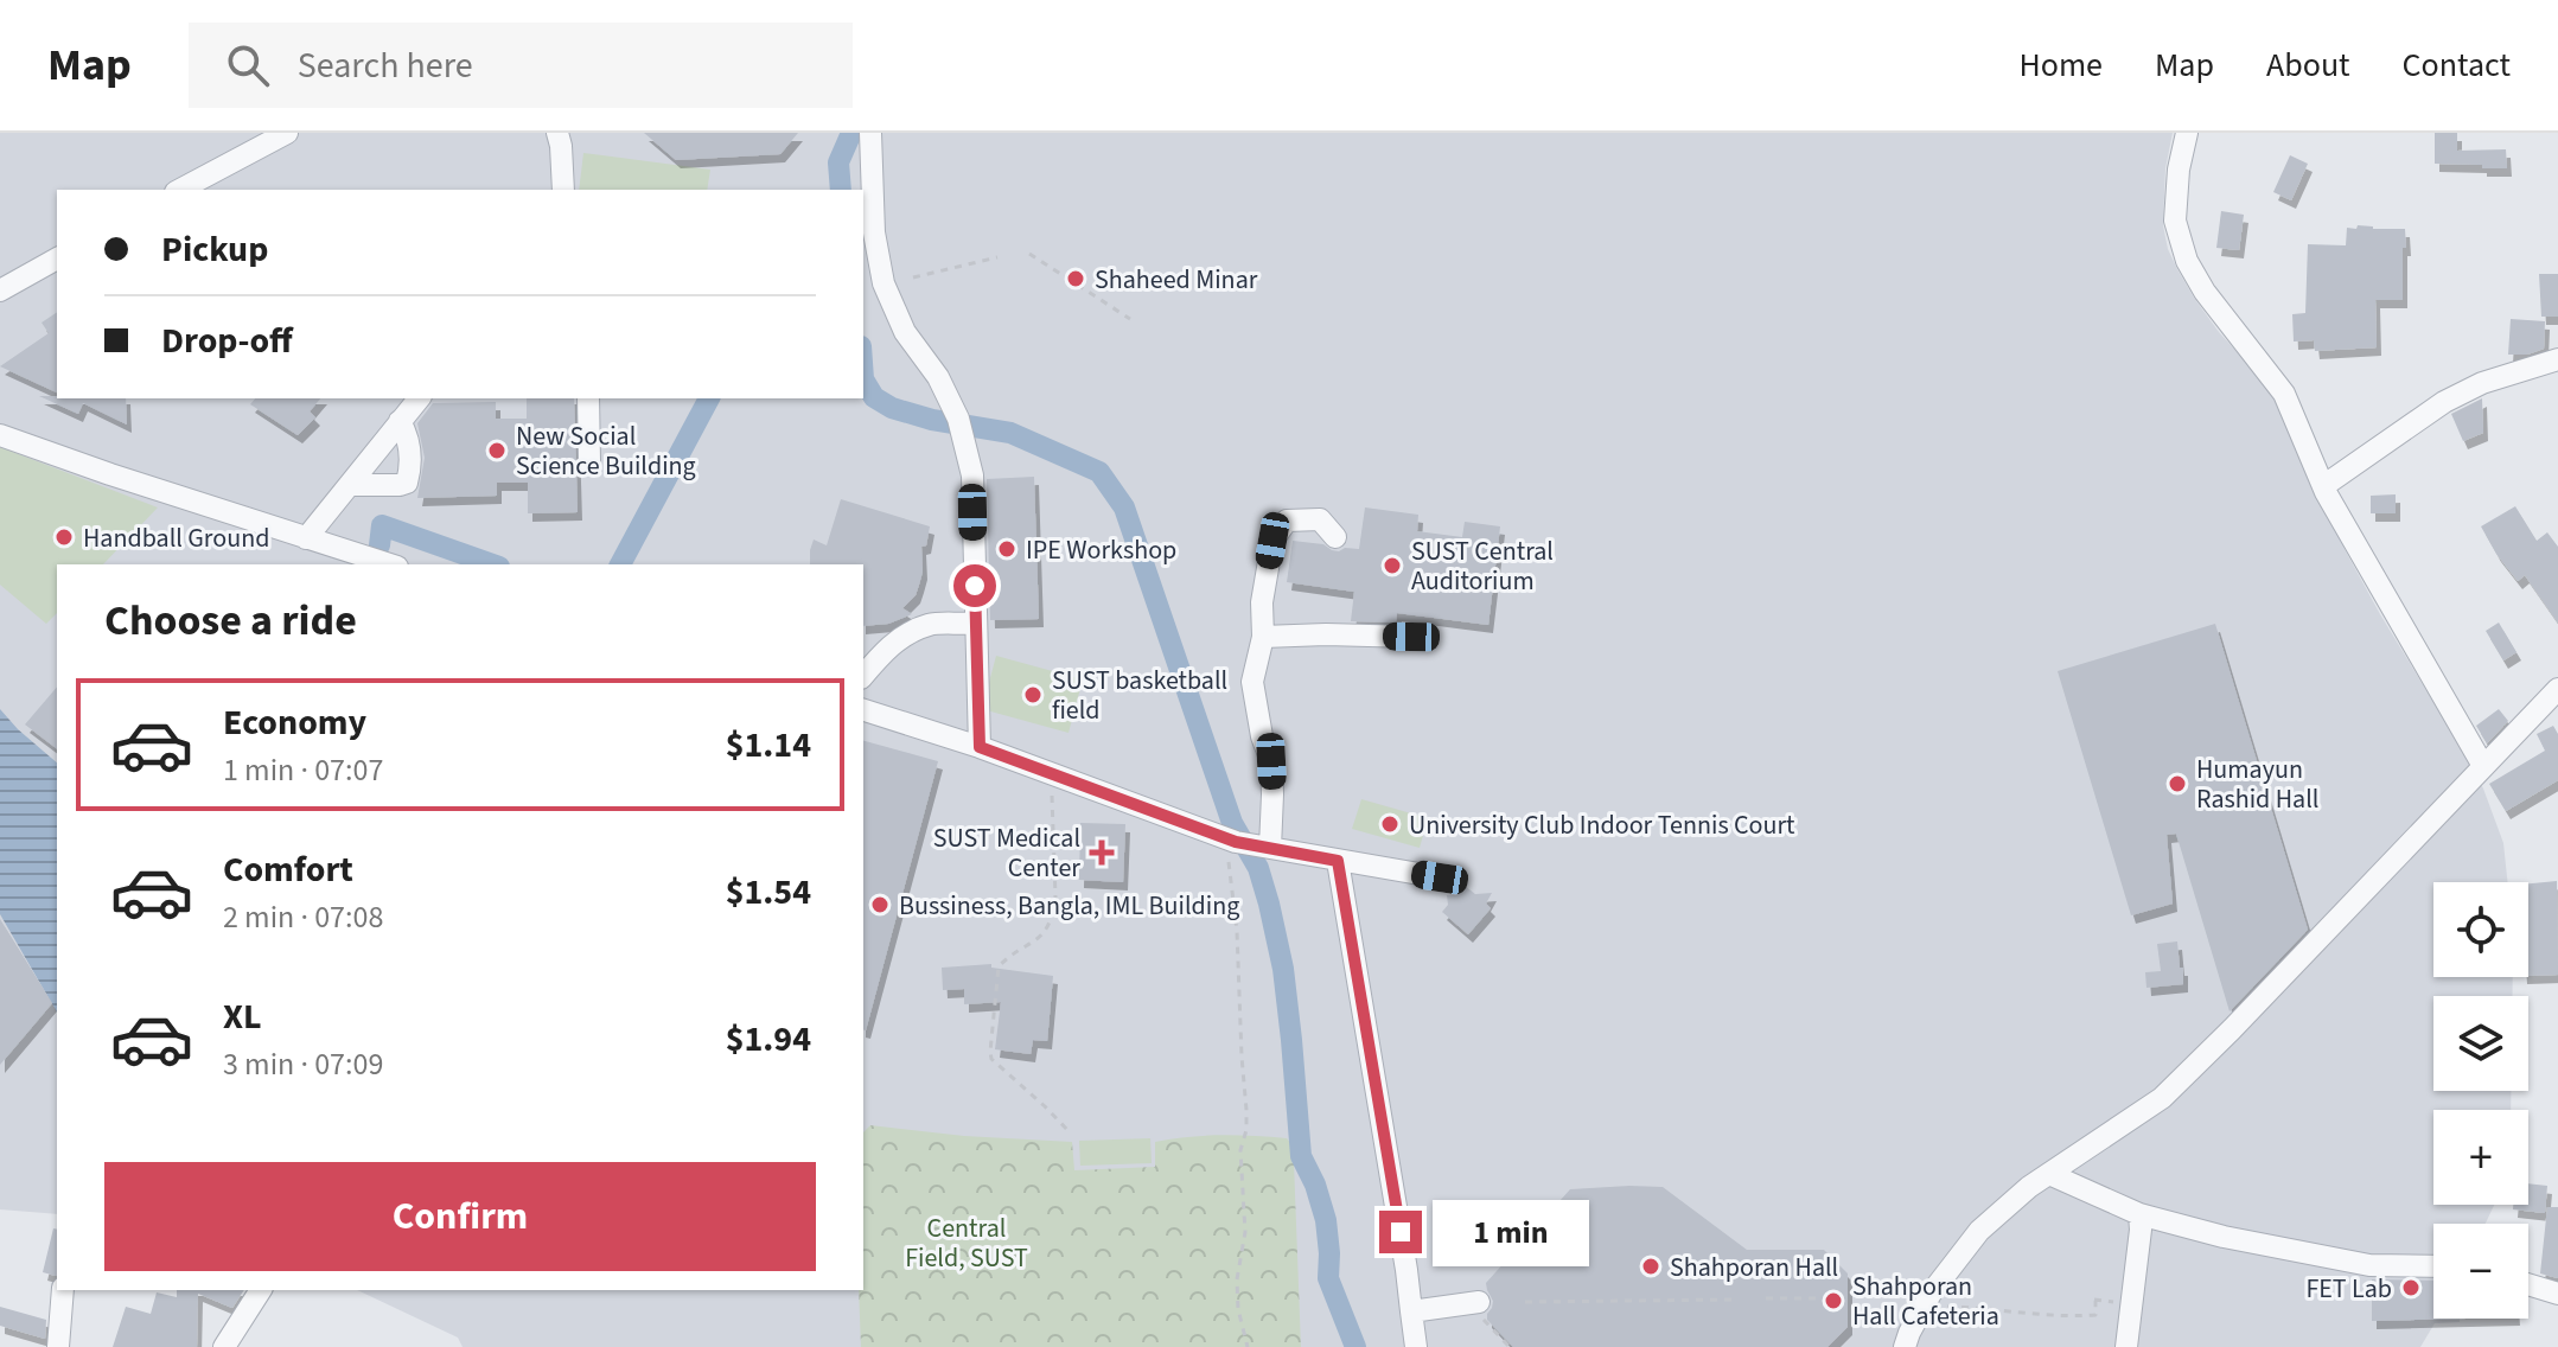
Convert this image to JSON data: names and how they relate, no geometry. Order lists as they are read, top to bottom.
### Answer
{
  "parks": ["Central Field, SUST"],
  "places": {
    "other": [
      "Shaheed Minar",
      "New Social Science Building",
      "Handball Ground",
      "IPE Workshop",
      "SUST Central Auditorium",
      "SUST basketball field",
      "Humayun Rashid Hall",
      "University Club Indoor Tennis Court",
      "Bussiness, Bangla, IML Building",
      "Shahporan Hall",
      "FET Lab",
      "Shahporan Hall Cafeteria"
    ],
    "health": ["SUST Medical Center"]
  },
  "page": {
    "header": "Map",
    "search": "Search here",
    "nav": [
      "Home",
      "Map",
      "About",
      "Contact"
    ],
    "banner": ["Pickup", "Drop-off"],
    "heading": "Choose a ride",
    "list": [
      {
        "name": "Economy",
        "note": "1 min · 07:07",
        "value": "$1.14"
      },
      {
        "name": "Comfort",
        "note": "2 min · 07:08",
        "value": "$1.54"
      },
      {
        "name": "XL",
        "note": "3 min · 07:09",
        "value": "$1.94"
      }
    ],
    "map_buttons": ["+", "−"],
    "buttons": "Confirm",
    "bubble": "1 min"
  }
}
